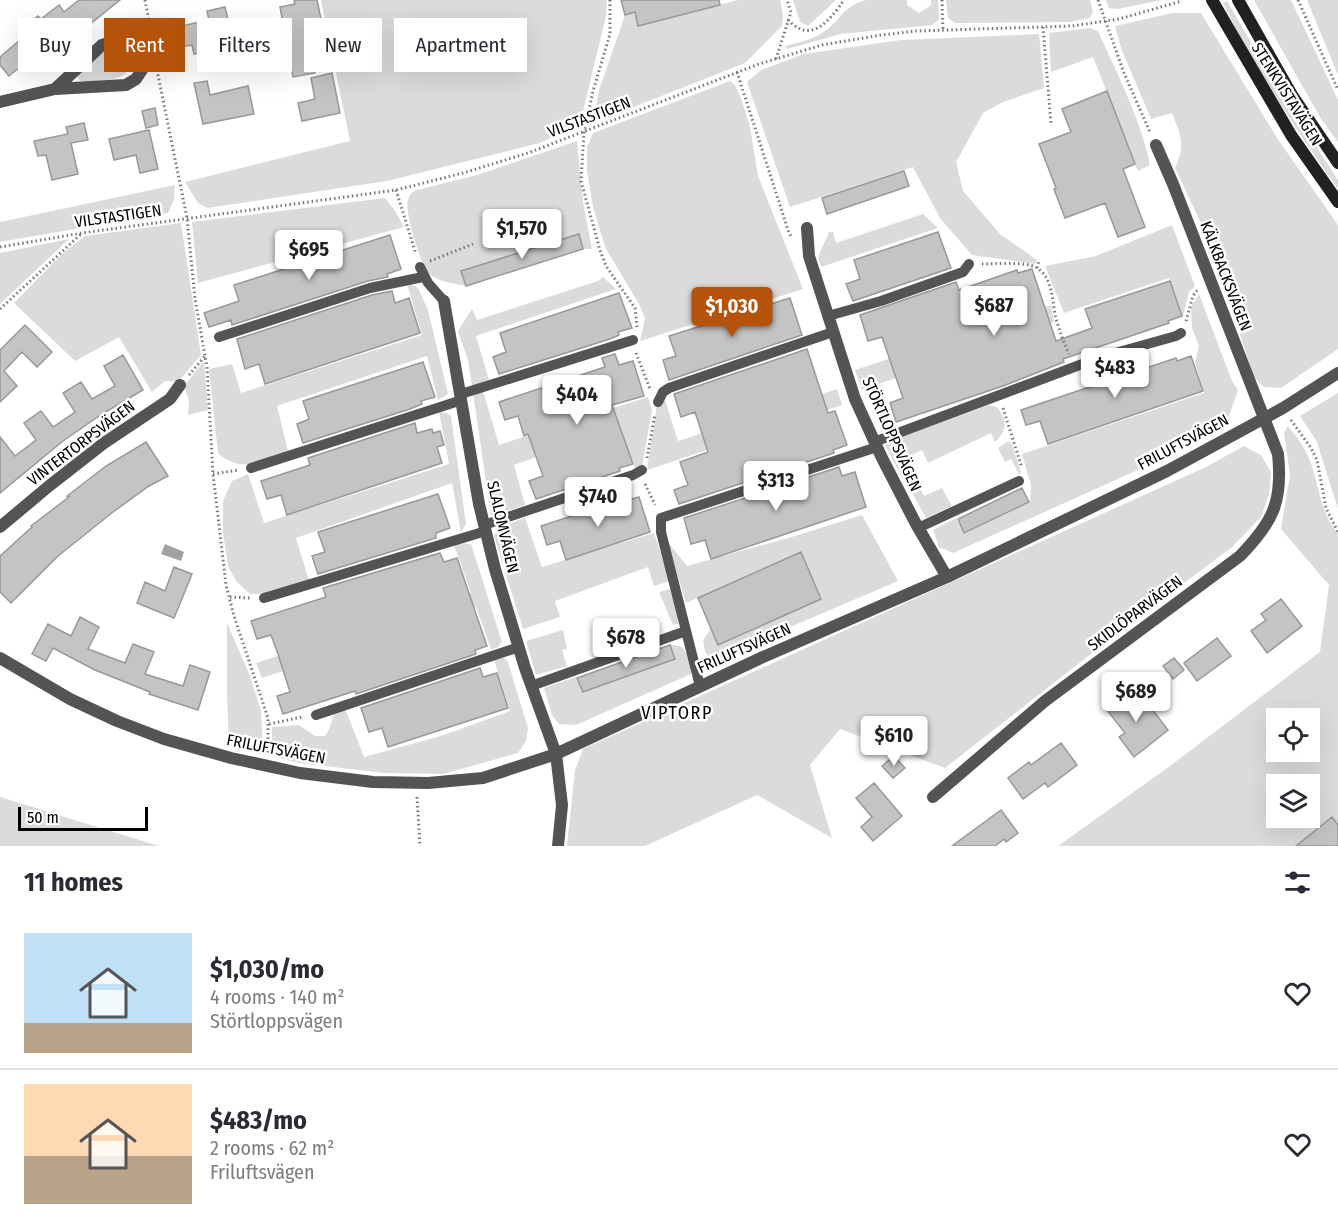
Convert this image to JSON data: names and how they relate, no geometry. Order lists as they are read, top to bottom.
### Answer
{
  "streets": {
    "main road": ["STENKVISTAVÄGEN"],
    "street": [
      "KÄLKBACKSVÄGEN",
      "STÖRTLOPPSVÄGEN",
      "FRILUFTSVÄGEN",
      "VINTERTORPSVÄGEN",
      "SLALOMVÄGEN",
      "SKIDLÖPARVÄGEN"
    ],
    "path": ["VILSTASTIGEN"]
  },
  "crossings": [
    ["KÄLKBACKSVÄGEN", "FRILUFTSVÄGEN"],
    ["KÄLKBACKSVÄGEN", "SKIDLÖPARVÄGEN"],
    ["STÖRTLOPPSVÄGEN", "FRILUFTSVÄGEN"],
    ["FRILUFTSVÄGEN", "SLALOMVÄGEN"],
    ["FRILUFTSVÄGEN", "SKIDLÖPARVÄGEN"]
  ],
  "districts": ["VIPTORP"],
  "scale_bar": "50 m",
  "page": {
    "chip": [
      "Buy",
      "Rent",
      "Filters",
      "New",
      "Apartment"
    ],
    "price": [
      "$1,570",
      "$695",
      "$687",
      "$1,030",
      "$483",
      "$404",
      "$313",
      "$740",
      "$678",
      "$689",
      "$610"
    ],
    "scale": "50 m",
    "heading": "11 homes",
    "list": [
      {
        "name": "$1,030/mo",
        "note": "4 rooms · 140 m² · Störtloppsvägen"
      },
      {
        "name": "$483/mo",
        "note": "2 rooms · 62 m² · Friluftsvägen"
      }
    ]
  }
}
